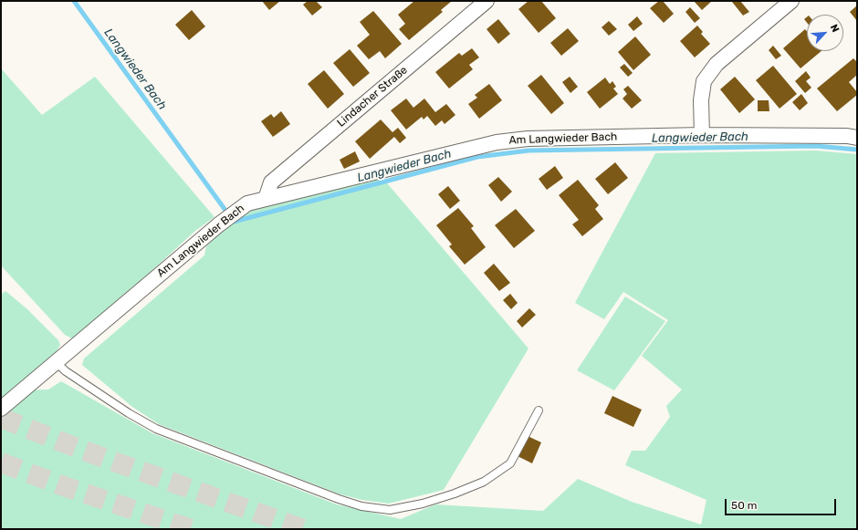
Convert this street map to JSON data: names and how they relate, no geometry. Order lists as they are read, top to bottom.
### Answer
{
  "streets": {
    "street": ["Lindacher Straße", "Am Langwieder Bach"]
  },
  "crossings": [
    ["Lindacher Straße", "Am Langwieder Bach"]
  ],
  "water": ["Langwieder Bach"],
  "scale_bar": "50 m",
  "north": "top right"
}
